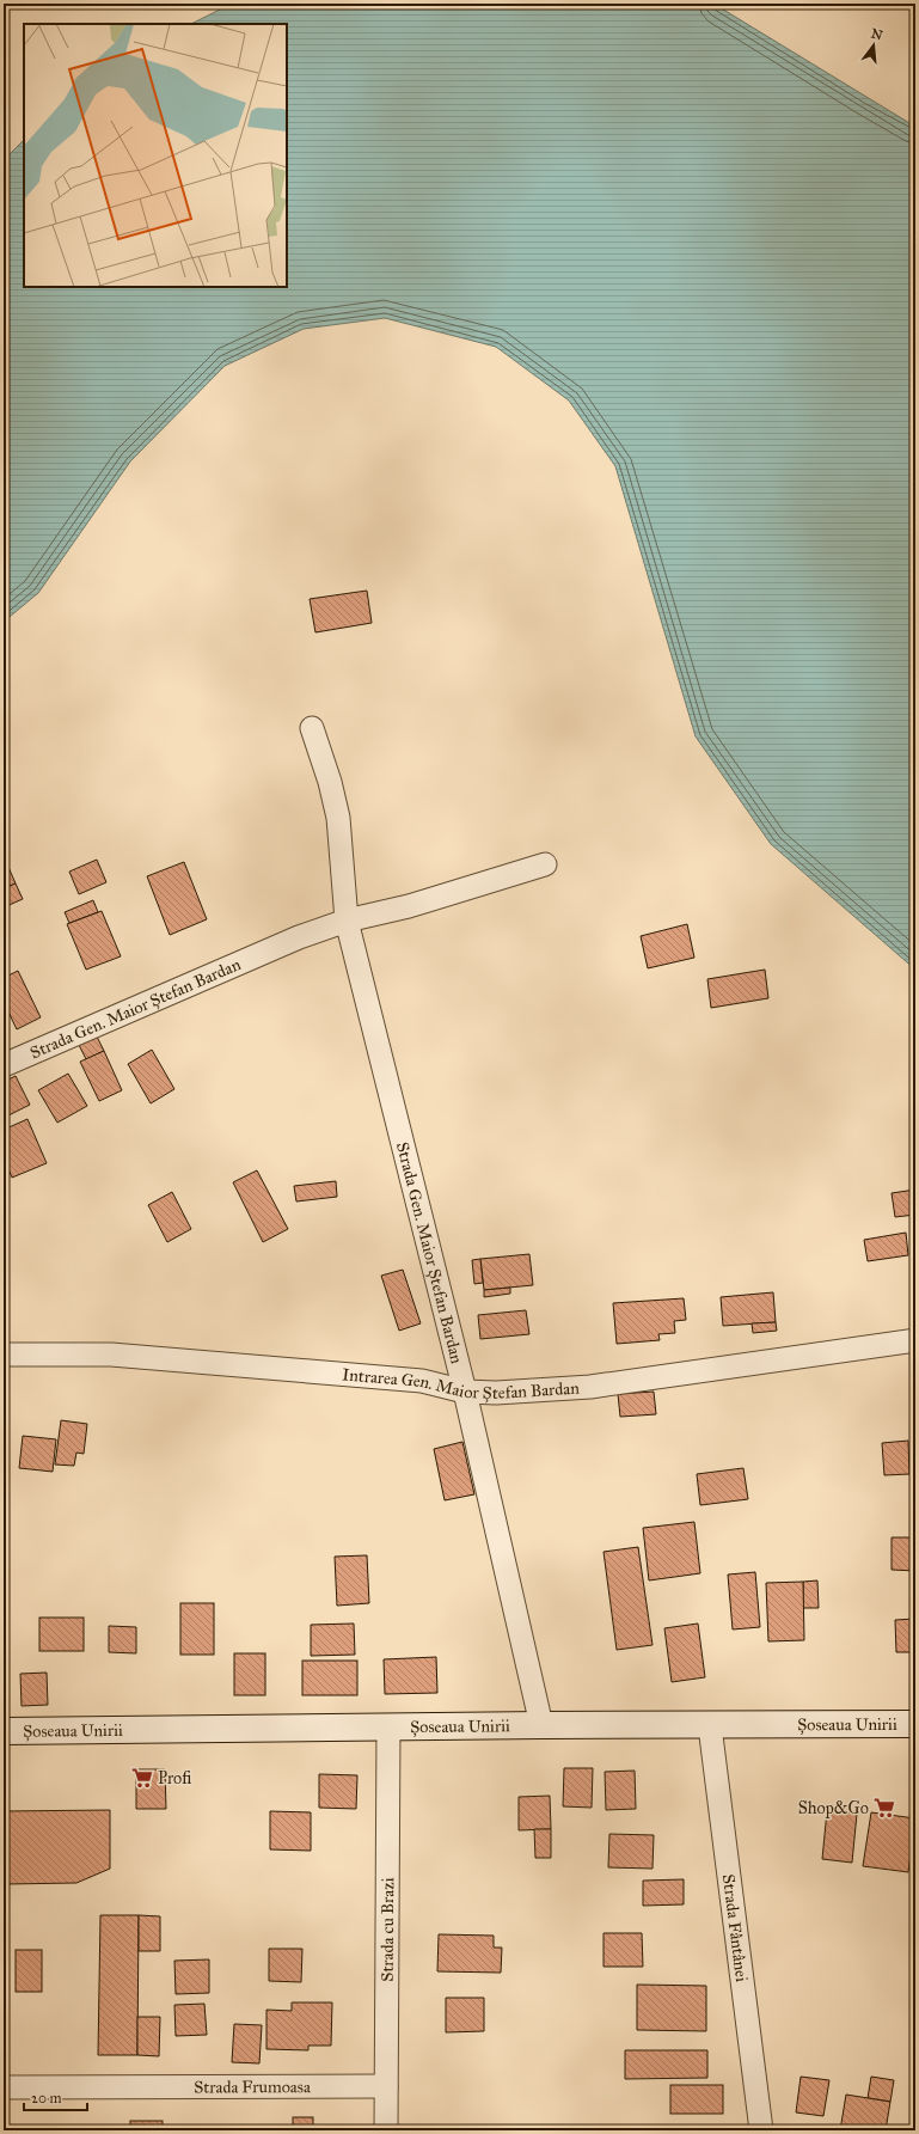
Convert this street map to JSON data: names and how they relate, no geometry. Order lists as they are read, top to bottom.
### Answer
{
  "streets": {
    "main road": ["Șoseaua Unirii"],
    "street": [
      "Strada Gen. Maior Ștefan Bardan",
      "Intrarea Gen. Maior Ștefan Bardan",
      "Strada Fântânei",
      "Strada cu Brazi",
      "Strada Frumoasa"
    ]
  },
  "crossings": [
    ["Strada Gen. Maior Ștefan Bardan", "Intrarea Gen. Maior Ștefan Bardan"],
    ["Strada Gen. Maior Ștefan Bardan", "Șoseaua Unirii"],
    ["Șoseaua Unirii", "Strada Fântânei"],
    ["Șoseaua Unirii", "Strada cu Brazi"],
    ["Strada cu Brazi", "Strada Frumoasa"]
  ],
  "places": {
    "supermarket": ["Profi", "Shop&Go"]
  },
  "scale_bar": "20 m",
  "north": "top"
}
